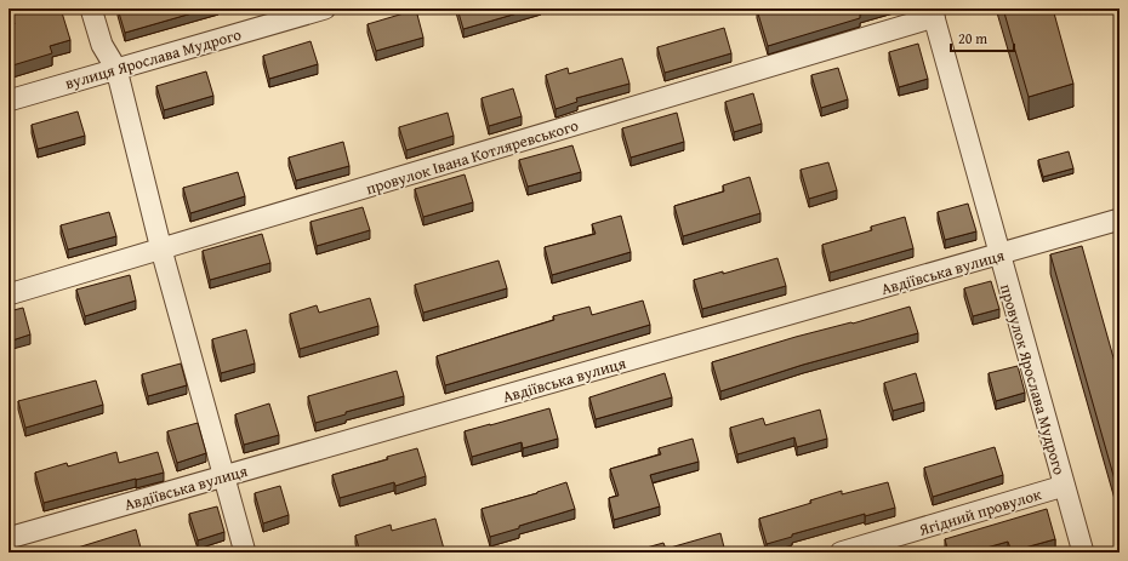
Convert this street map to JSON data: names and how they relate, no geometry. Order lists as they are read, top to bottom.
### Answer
{
  "streets": {
    "street": [
      "вулиця Ярослава Мудрого",
      "провулок Івана Котляревського",
      "Авдіївська вулиця",
      "провулок Ярослава Мудрого",
      "Ягідний провулок"
    ]
  },
  "crossings": [
    ["провулок Івана Котляревського", "провулок Ярослава Мудрого"],
    ["Авдіївська вулиця", "провулок Ярослава Мудрого"],
    ["провулок Ярослава Мудрого", "Ягідний провулок"]
  ],
  "scale_bar": "20 m"
}
